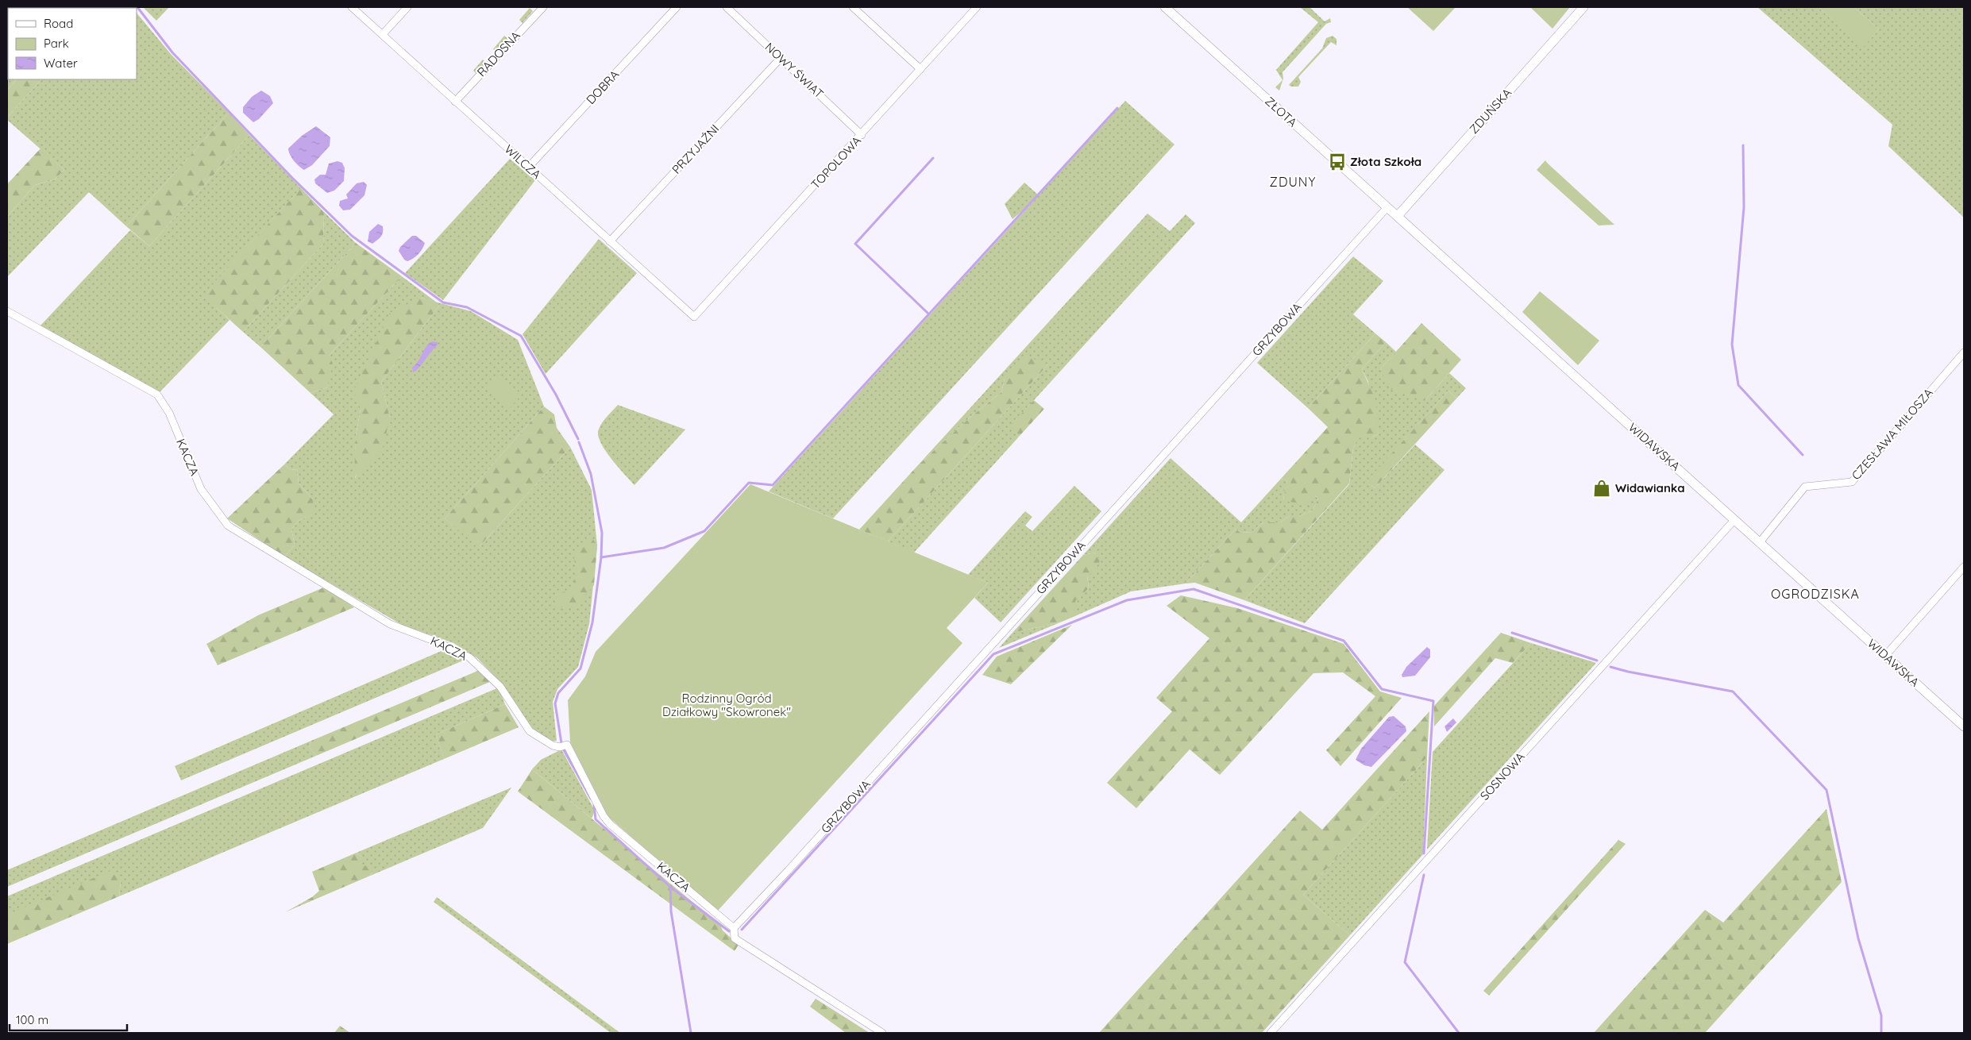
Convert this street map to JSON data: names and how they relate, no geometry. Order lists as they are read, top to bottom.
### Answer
{
  "streets": {
    "street": [
      "RADOSNA",
      "NOWY ŚWIAT",
      "DOBRA",
      "ZDUŃSKA",
      "ZŁOTA",
      "PRZYJAŹNI",
      "WILCZA",
      "TOPOLOWA",
      "GRZYBOWA",
      "CZESŁAWA MIŁOSZA",
      "WIDAWSKA",
      "KACZA",
      "SOSNOWA"
    ]
  },
  "crossings": [
    ["RADOSNA", "WILCZA"],
    ["NOWY ŚWIAT", "PRZYJAŹNI"],
    ["NOWY ŚWIAT", "TOPOLOWA"],
    ["DOBRA", "WILCZA"],
    ["ZDUŃSKA", "ZŁOTA"],
    ["ZDUŃSKA", "WIDAWSKA"],
    ["ZŁOTA", "GRZYBOWA"],
    ["ZŁOTA", "WIDAWSKA"],
    ["PRZYJAŹNI", "WILCZA"],
    ["WILCZA", "TOPOLOWA"],
    ["GRZYBOWA", "KACZA"],
    ["CZESŁAWA MIŁOSZA", "WIDAWSKA"],
    ["WIDAWSKA", "SOSNOWA"]
  ],
  "districts": ["ZDUNY", "OGRODZISKA"],
  "parks": ["Rodzinny Ogród Działkowy \"Skowronek\""],
  "places": {
    "bus stop": ["Złota Szkoła"],
    "shop": ["Widawianka"]
  },
  "legend": ["Road", "Park", "Water"],
  "scale_bar": "100 m"
}
